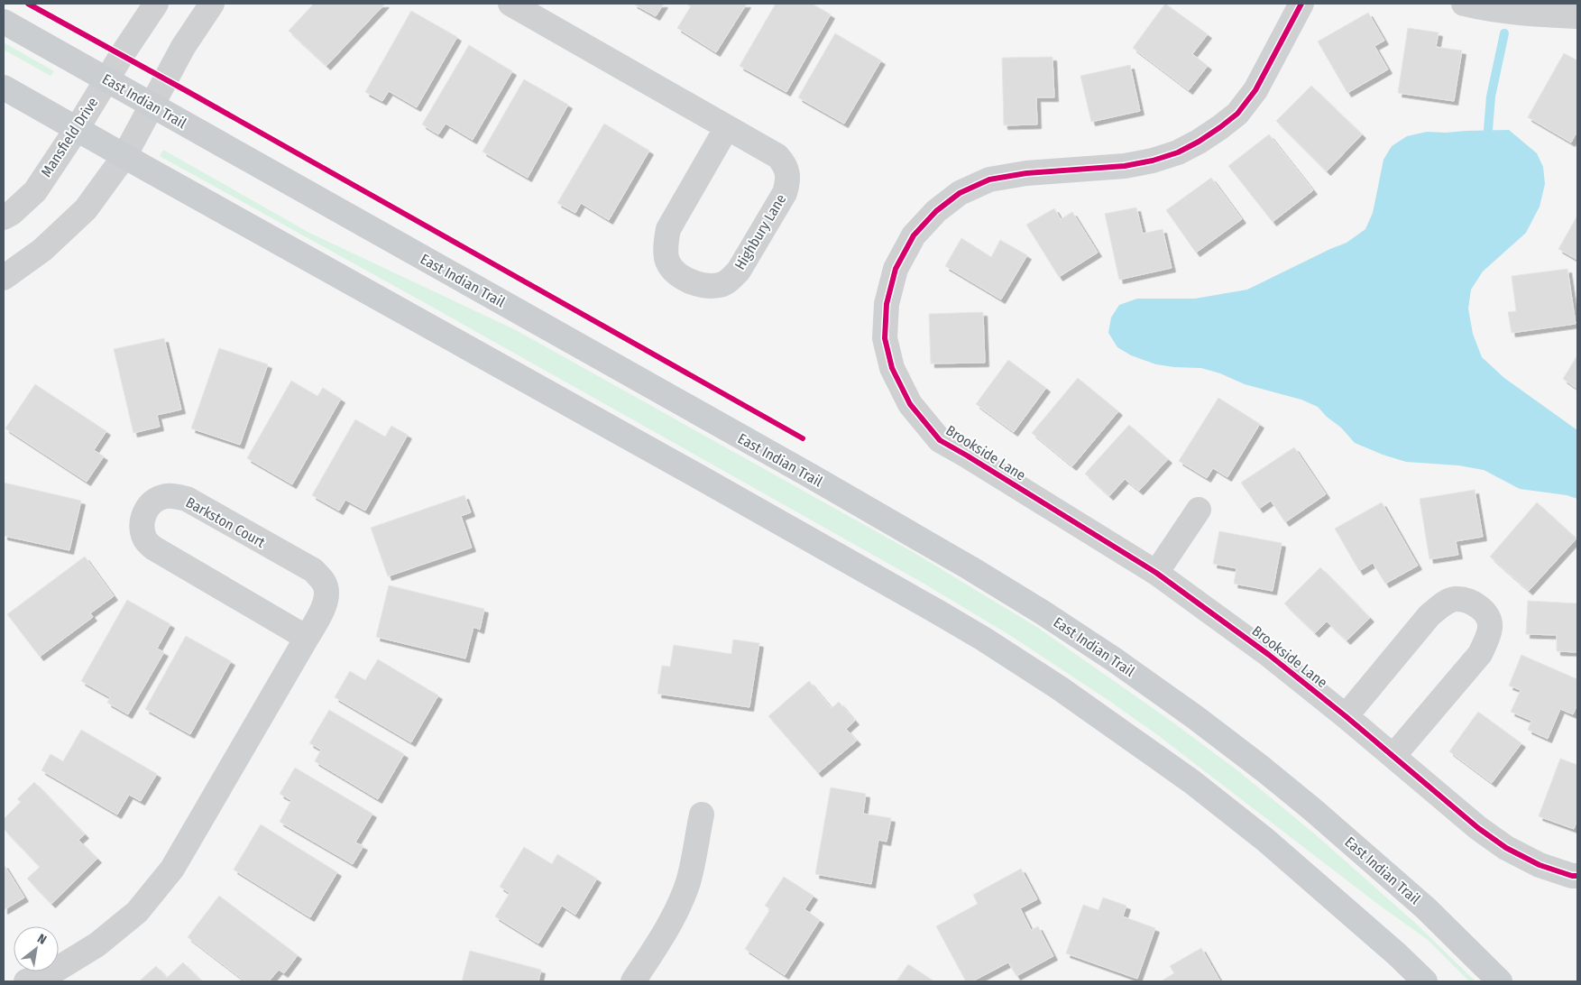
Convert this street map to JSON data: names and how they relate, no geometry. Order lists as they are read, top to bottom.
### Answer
{
  "streets": {
    "main road": ["East Indian Trail"],
    "street": [
      "Mansfield Drive",
      "Highbury Lane",
      "Brookside Lane",
      "Barkston Court"
    ]
  },
  "crossings": [
    ["East Indian Trail", "Mansfield Drive"]
  ],
  "north": "top right"
}
